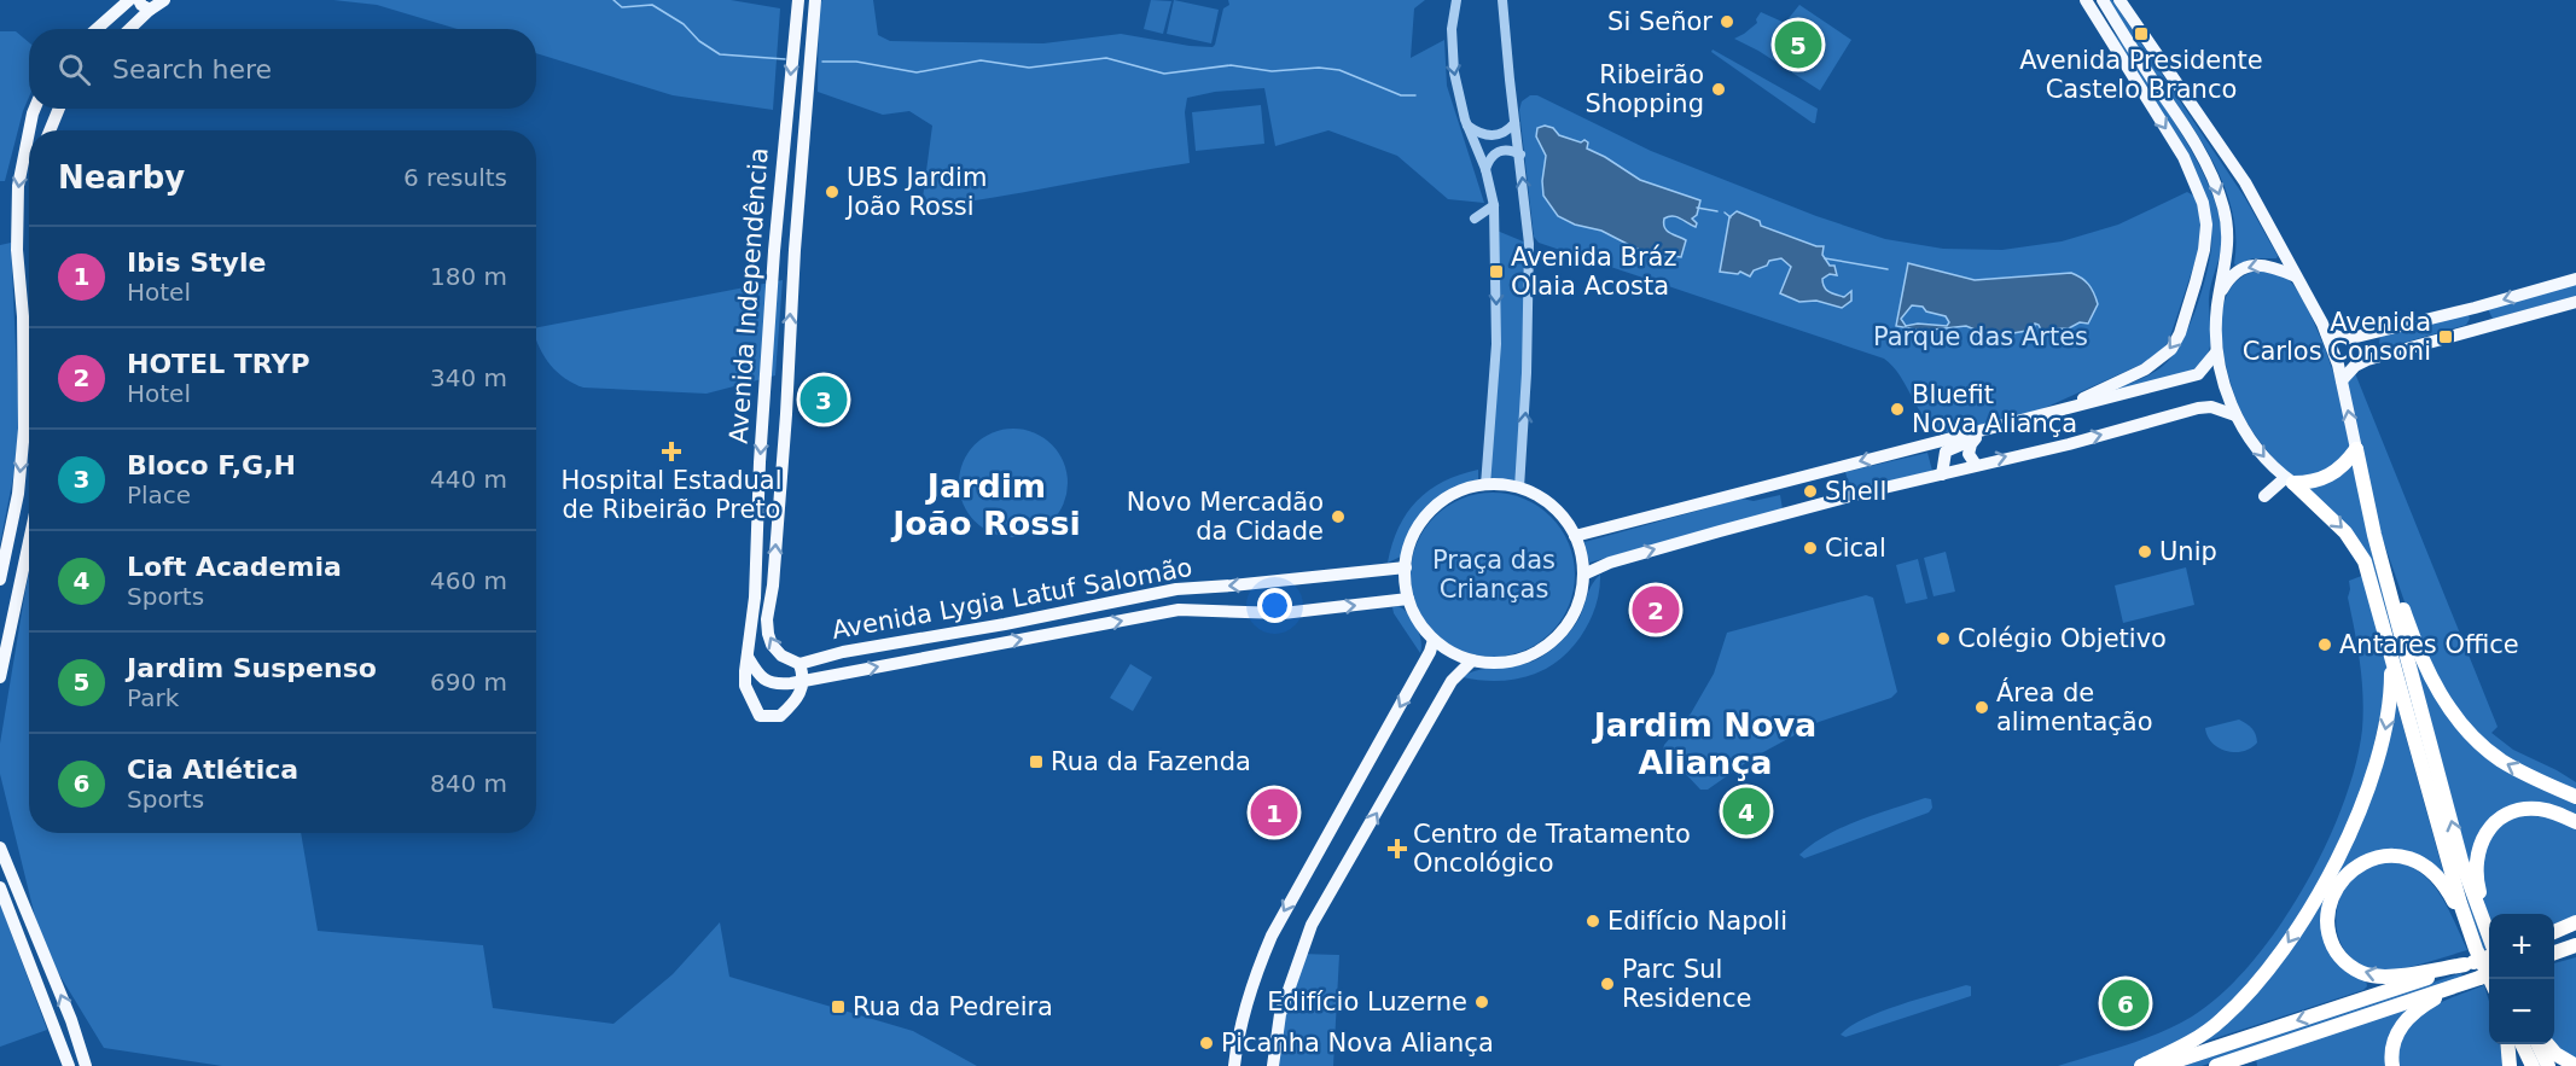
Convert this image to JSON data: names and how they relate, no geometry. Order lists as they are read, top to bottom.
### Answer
{
  "streets": {
    "main road": ["Avenida Independência", "Avenida Lygia Latuf Salomão"]
  },
  "crossings": [
    ["Avenida Independência", "Avenida Lygia Latuf Salomão"]
  ],
  "districts": ["Jardim João Rossi", "Jardim Nova Aliança"],
  "parks": ["Parque das Artes", "Praça das Crianças"],
  "places": {
    "other": [
      "Si Señor",
      "Ribeirão Shopping",
      "UBS Jardim João Rossi",
      "Bluefit Nova Aliança",
      "Shell",
      "Novo Mercadão da Cidade",
      "Cical",
      "Unip",
      "Colégio Objetivo",
      "Antares Office",
      "Área de alimentação",
      "Edifício Napoli",
      "Parc Sul Residence",
      "Edifício Luzerne",
      "Picanha Nova Aliança"
    ],
    "transit": [
      "Avenida Presidente Castelo Branco",
      "Avenida Bráz Olaia Acosta",
      "Avenida Carlos Consoni",
      "Rua da Fazenda",
      "Rua da Pedreira"
    ],
    "health": ["Hospital Estadual de Ribeirão Preto", "Centro de Tratamento Oncológico"]
  },
  "page": {
    "pins": [
      "5",
      "3",
      "2",
      "4",
      "1",
      "6"
    ],
    "search": "Search here",
    "heading": ["Nearby", "6 results"],
    "list": [
      {
        "mark": "1",
        "name": "Ibis Style",
        "note": "Hotel",
        "value": "180 m"
      },
      {
        "mark": "2",
        "name": "HOTEL TRYP",
        "note": "Hotel",
        "value": "340 m"
      },
      {
        "mark": "3",
        "name": "Bloco F,G,H",
        "note": "Place",
        "value": "440 m"
      },
      {
        "mark": "4",
        "name": "Loft Academia",
        "note": "Sports",
        "value": "460 m"
      },
      {
        "mark": "5",
        "name": "Jardim Suspenso",
        "note": "Park",
        "value": "690 m"
      },
      {
        "mark": "6",
        "name": "Cia Atlética",
        "note": "Sports",
        "value": "840 m"
      }
    ],
    "map_buttons": ["+", "−"]
  }
}
